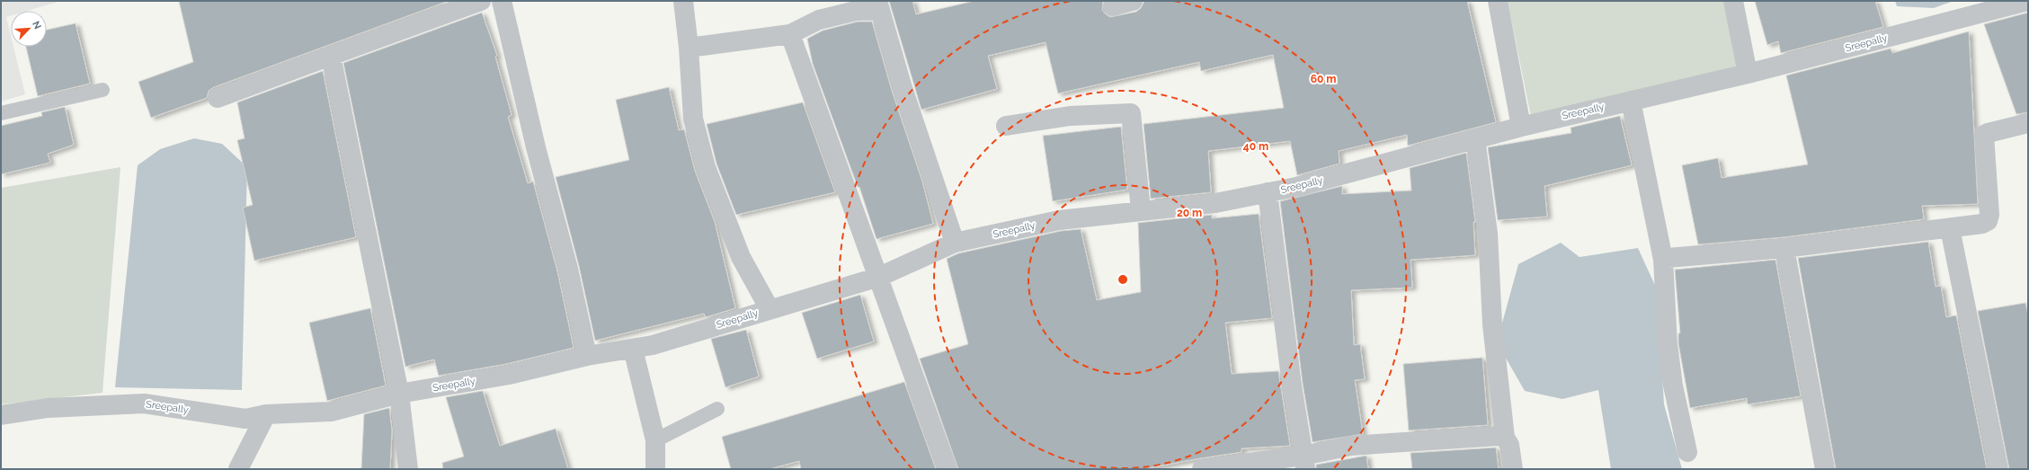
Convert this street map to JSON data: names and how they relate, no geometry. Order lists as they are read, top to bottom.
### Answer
{
  "streets": {
    "street": ["Sreepally"]
  },
  "north": "top right",
  "rings": ["60 m", "40 m", "20 m"]
}
